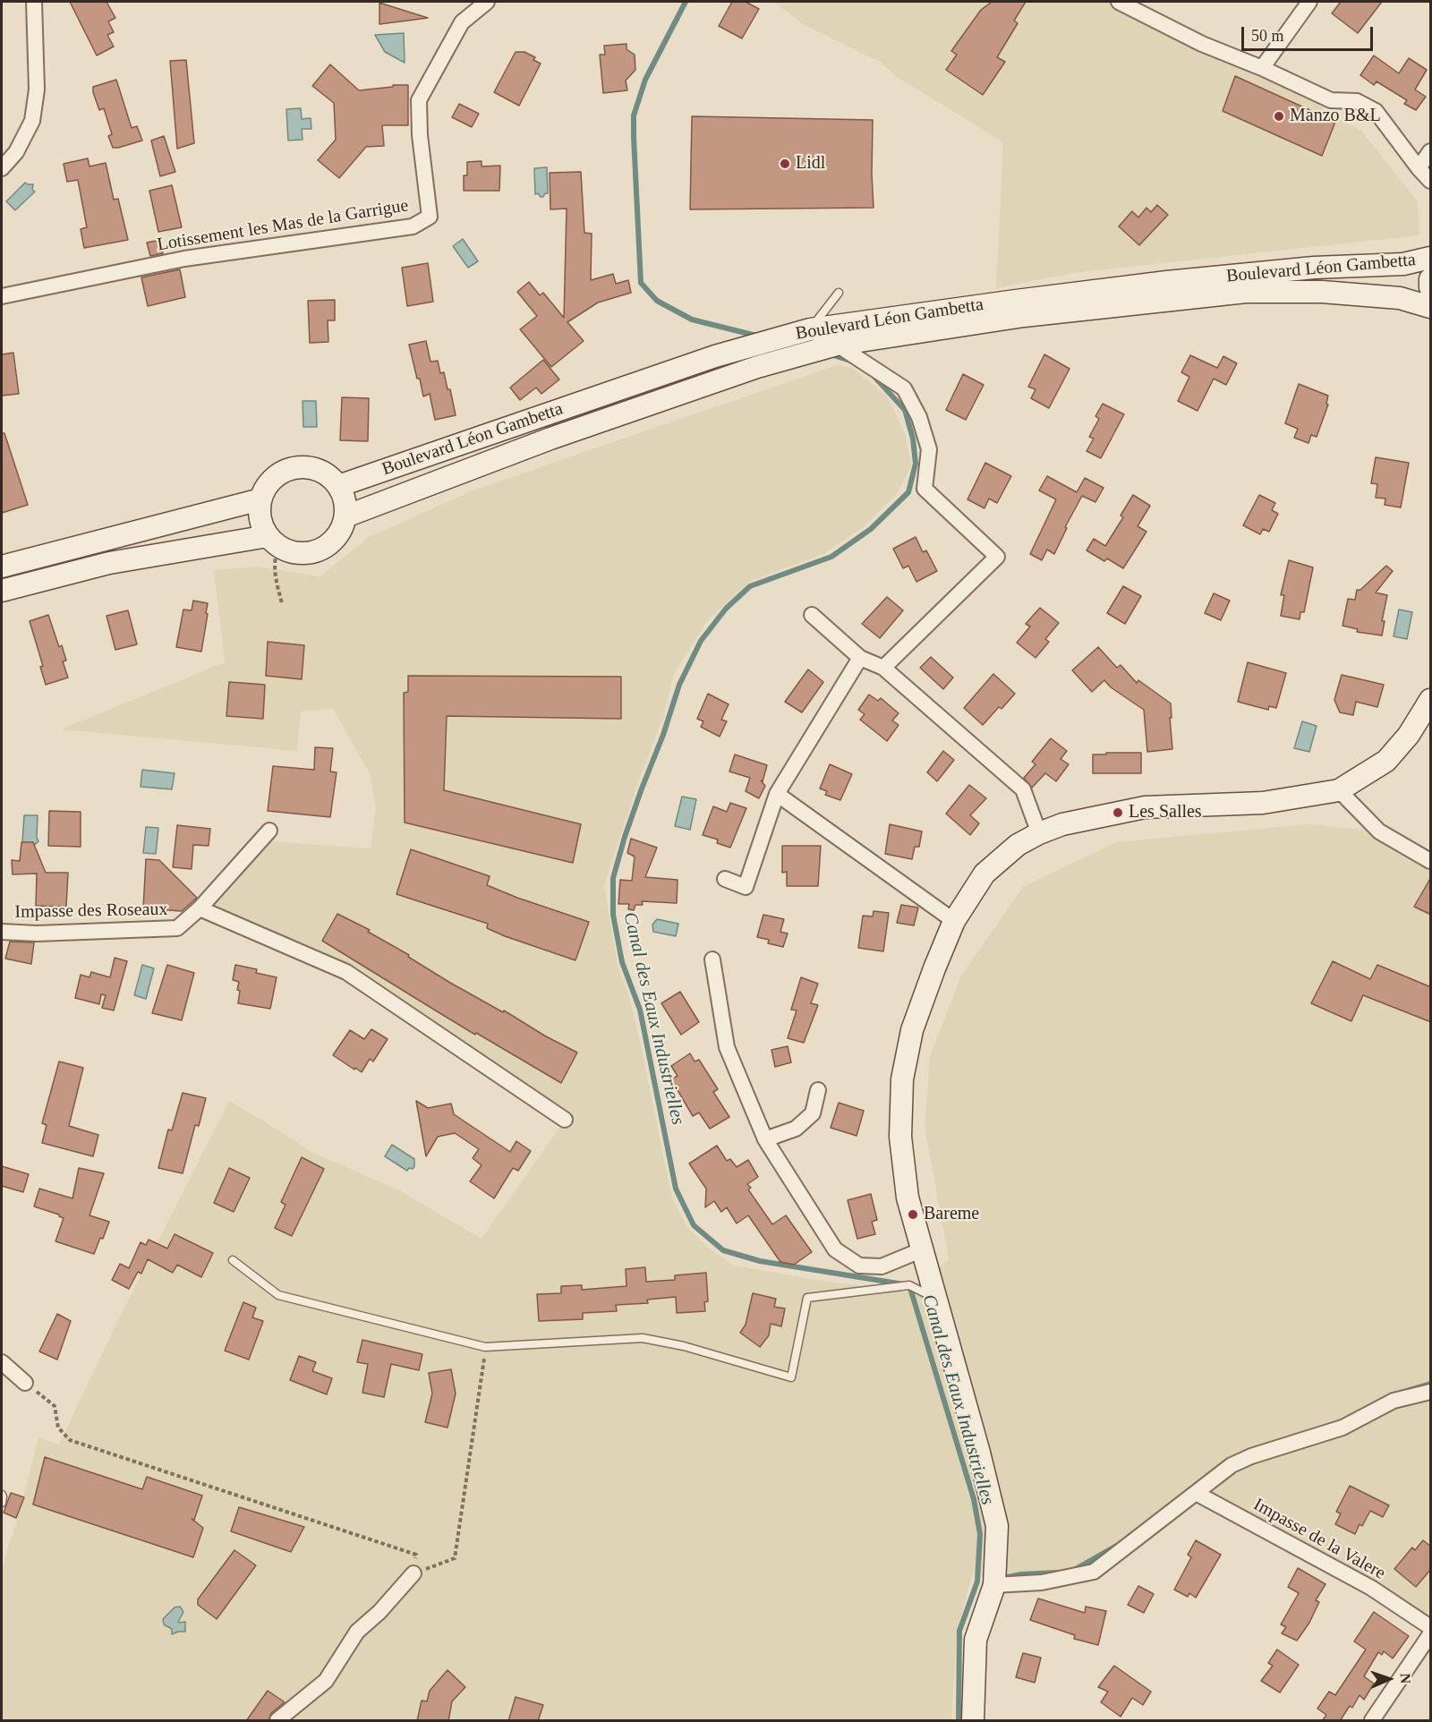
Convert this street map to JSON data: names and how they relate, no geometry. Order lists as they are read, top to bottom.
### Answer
{
  "streets": {
    "main road": ["Boulevard Léon Gambetta"],
    "street": ["Lotissement les Mas de la Garrigue", "Impasse des Roseaux", "Impasse de la Valere"]
  },
  "water": ["Canal des Eaux Industrielles"],
  "places": [
    "Manzo B&L",
    "Lidl",
    "Les Salles",
    "Bareme"
  ],
  "scale_bar": "50 m",
  "north": "right"
}
